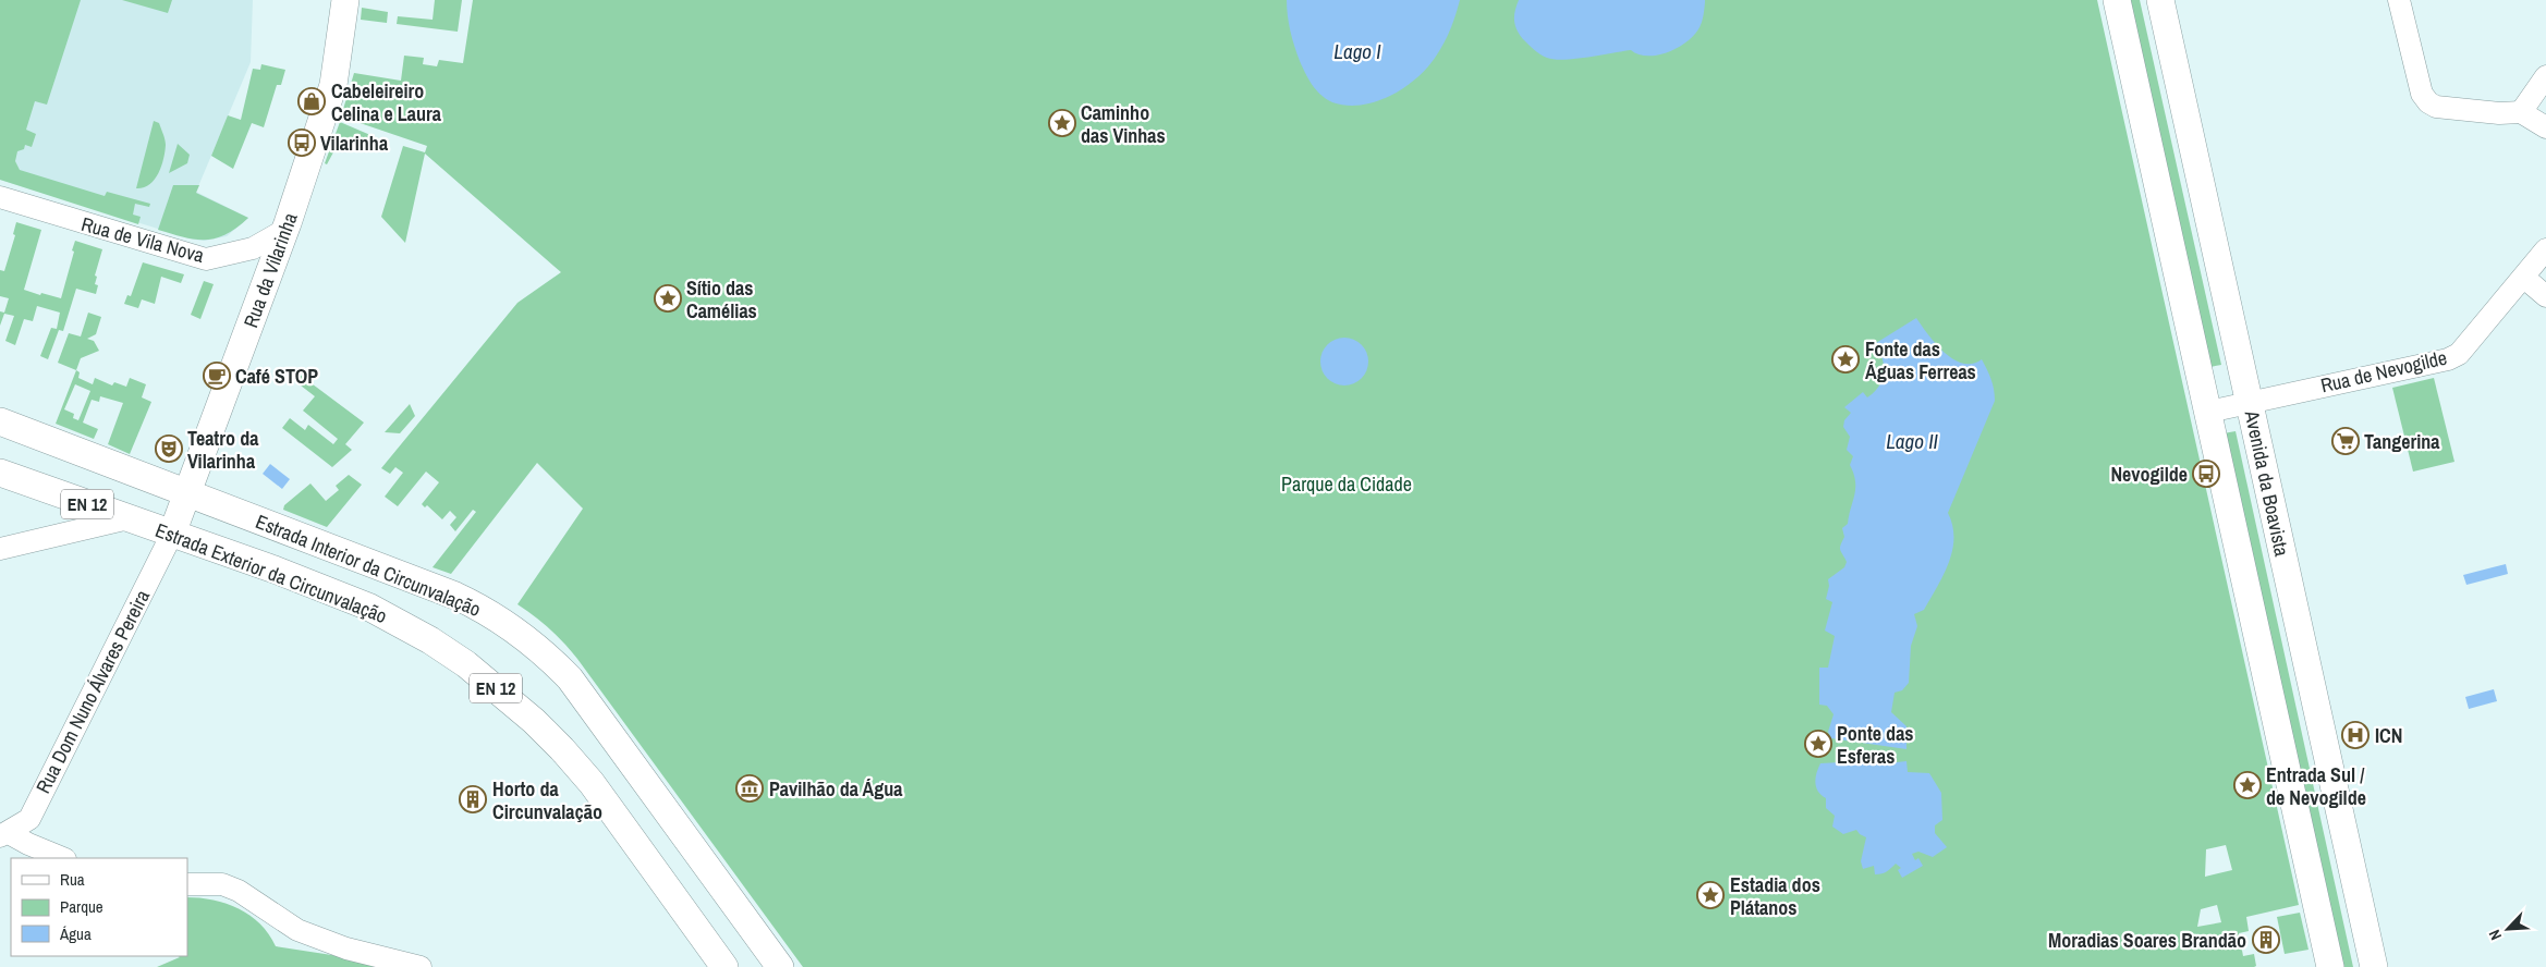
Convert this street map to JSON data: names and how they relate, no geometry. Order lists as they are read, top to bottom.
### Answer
{
  "streets": {
    "main road": [
      "Rua da Vilarinha",
      "Avenida da Boavista",
      "EN 12",
      "Estrada Interior da Circunvalação",
      "Estrada Exterior da Circunvalação"
    ],
    "street": ["Rua de Vila Nova", "Rua de Nevogilde", "Rua Dom Nuno Álvares Pereira"]
  },
  "crossings": [
    ["Rua de Vila Nova", "Rua da Vilarinha"],
    ["Rua da Vilarinha", "Estrada Interior da Circunvalação"],
    ["Rua da Vilarinha", "Estrada Exterior da Circunvalação"],
    ["Rua da Vilarinha", "Rua Dom Nuno Álvares Pereira"],
    ["Rua de Nevogilde", "Avenida da Boavista"],
    ["Estrada Exterior da Circunvalação", "Rua Dom Nuno Álvares Pereira"]
  ],
  "water": ["Lago I", "Lago II"],
  "parks": ["Parque da Cidade"],
  "places": {
    "shop": ["Cabeleireiro Celina e Laura"],
    "place": [
      "Caminho das Vinhas",
      "Sítio das Camélias",
      "Fonte das Águas Ferreas",
      "Ponte das Esferas",
      "Entrada Sul / de Nevogilde",
      "Estadia dos Plátanos"
    ],
    "bus stop": ["Vilarinha", "Nevogilde"],
    "cafe": ["Café STOP"],
    "supermarket": ["Tangerina"],
    "theatre": ["Teatro da Vilarinha"],
    "hospital": ["ICN"],
    "museum": ["Pavilhão da Água"],
    "building": ["Horto da Circunvalação", "Moradias Soares Brandão"]
  },
  "legend": ["Rua", "Parque", "Água"],
  "north": "bottom left"
}
